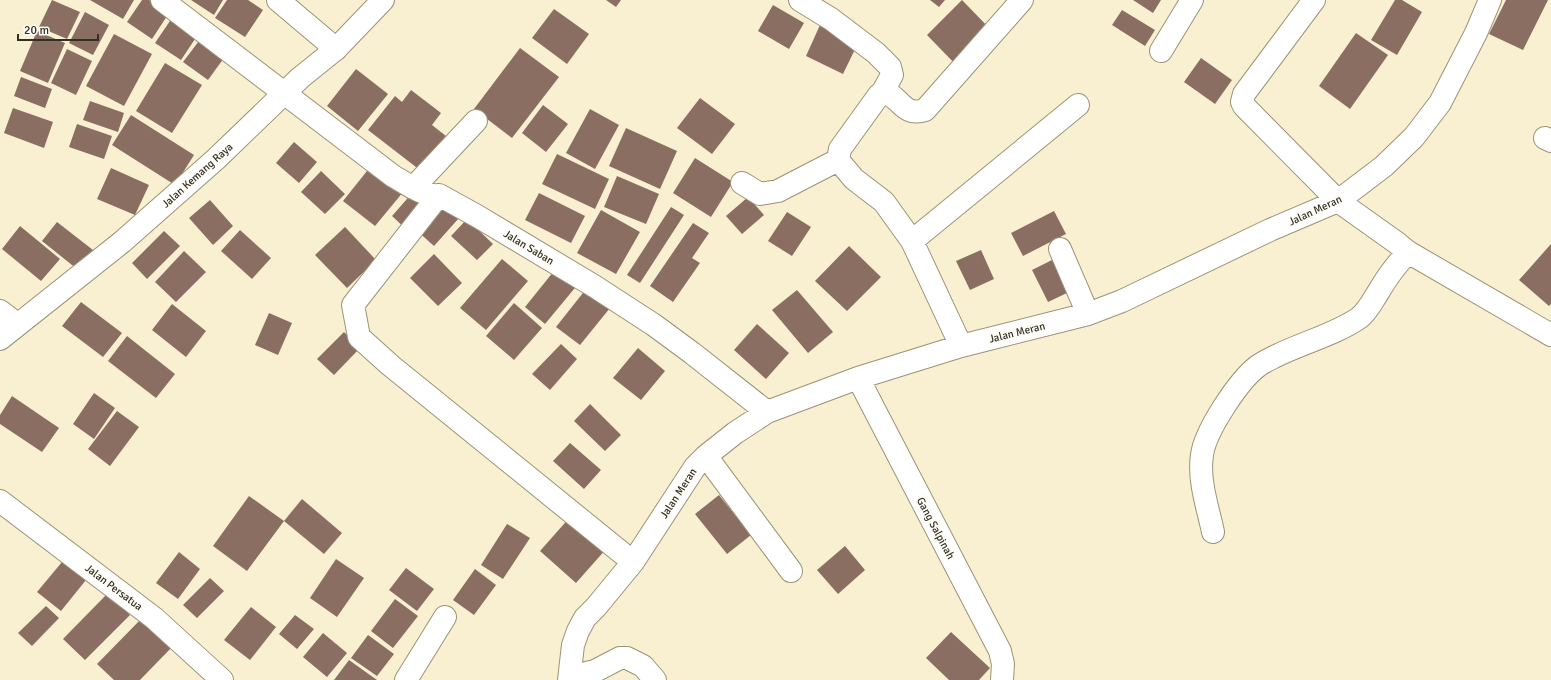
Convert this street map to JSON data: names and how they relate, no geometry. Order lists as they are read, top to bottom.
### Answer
{
  "streets": {
    "street": [
      "Jalan Kemang Raya",
      "Jalan Meran",
      "Jalan Saban",
      "Gang Salpinah",
      "Jalan Persatua"
    ]
  },
  "crossings": [
    ["Jalan Kemang Raya", "Jalan Saban"],
    ["Jalan Meran", "Jalan Saban"],
    ["Jalan Meran", "Gang Salpinah"]
  ],
  "scale_bar": "20 m"
}
